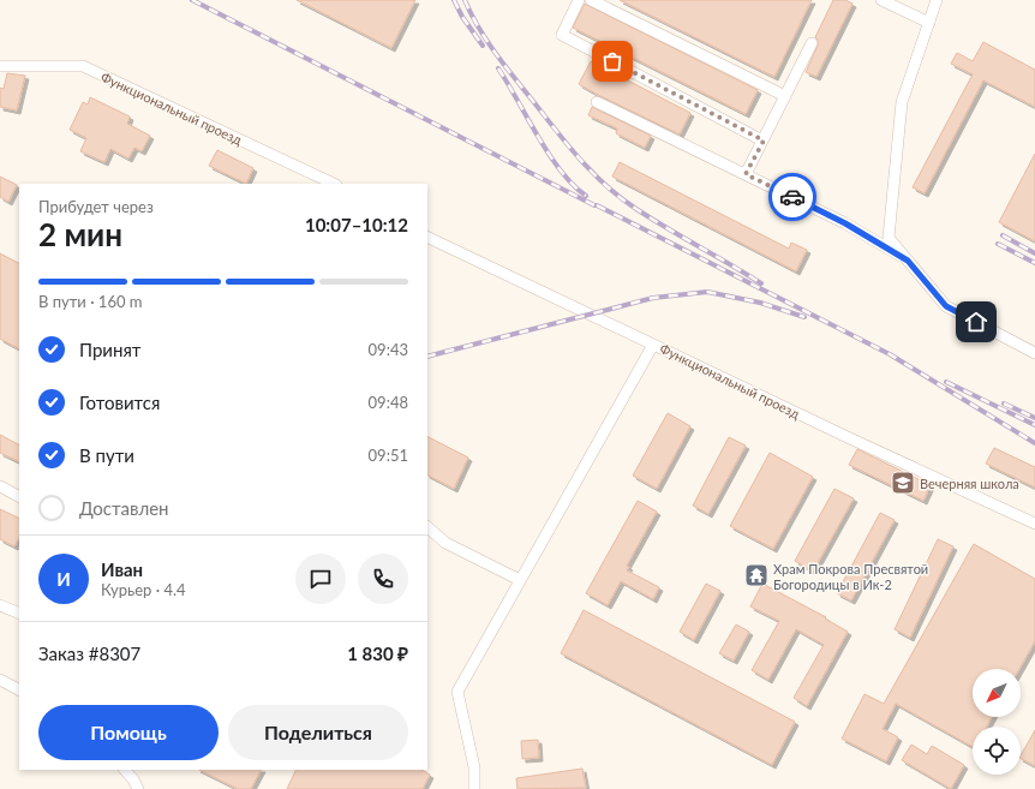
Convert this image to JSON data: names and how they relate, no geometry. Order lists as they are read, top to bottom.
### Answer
{
  "streets": {
    "street": ["Функциональный проезд"]
  },
  "places": {
    "school or university": ["Вечерняя школа"],
    "temple": ["Храм Покрова Пресвятой Богородицы в Ик-2"]
  },
  "north": "bottom left",
  "page": {
    "heading": ["2 мин", "Прибудет через", "10:07–10:12"],
    "panel": [
      "Иван",
      "Курьер · 4.4",
      "Заказ #8307",
      "1 830 ₽"
    ],
    "bar": "В пути · 160 m",
    "list": [
      ["Принят", "09:43"],
      ["Готовится", "09:48"],
      ["В пути", "09:51"],
      "Доставлен"
    ],
    "round": "И",
    "buttons": ["Помощь", "Поделиться"]
  }
}
